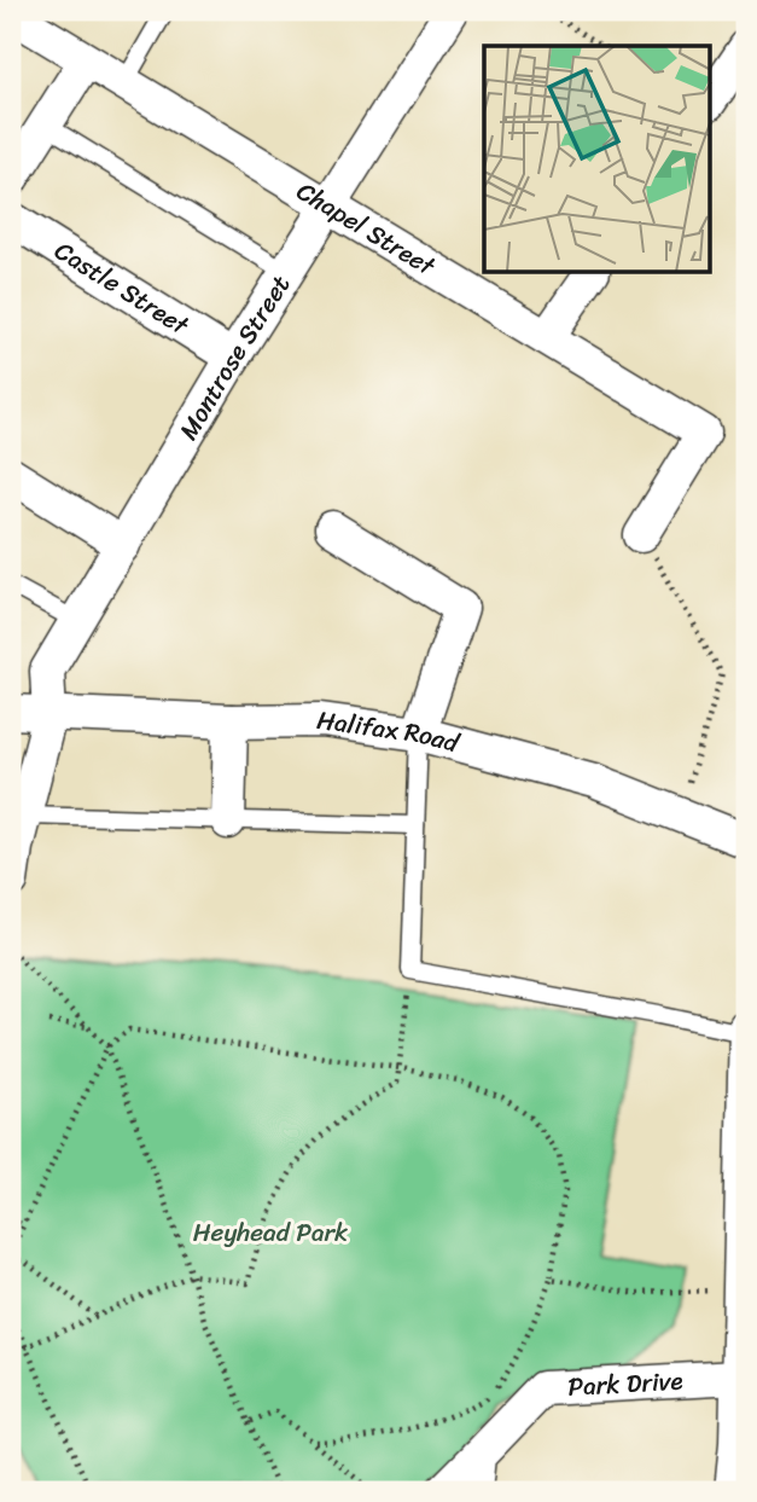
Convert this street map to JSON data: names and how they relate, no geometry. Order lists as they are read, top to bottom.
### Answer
{
  "streets": {
    "street": [
      "Chapel Street",
      "Castle Street",
      "Montrose Street",
      "Halifax Road",
      "Park Drive"
    ]
  },
  "crossings": [
    ["Chapel Street", "Montrose Street"],
    ["Castle Street", "Montrose Street"],
    ["Montrose Street", "Halifax Road"]
  ],
  "parks": ["Heyhead Park"]
}
